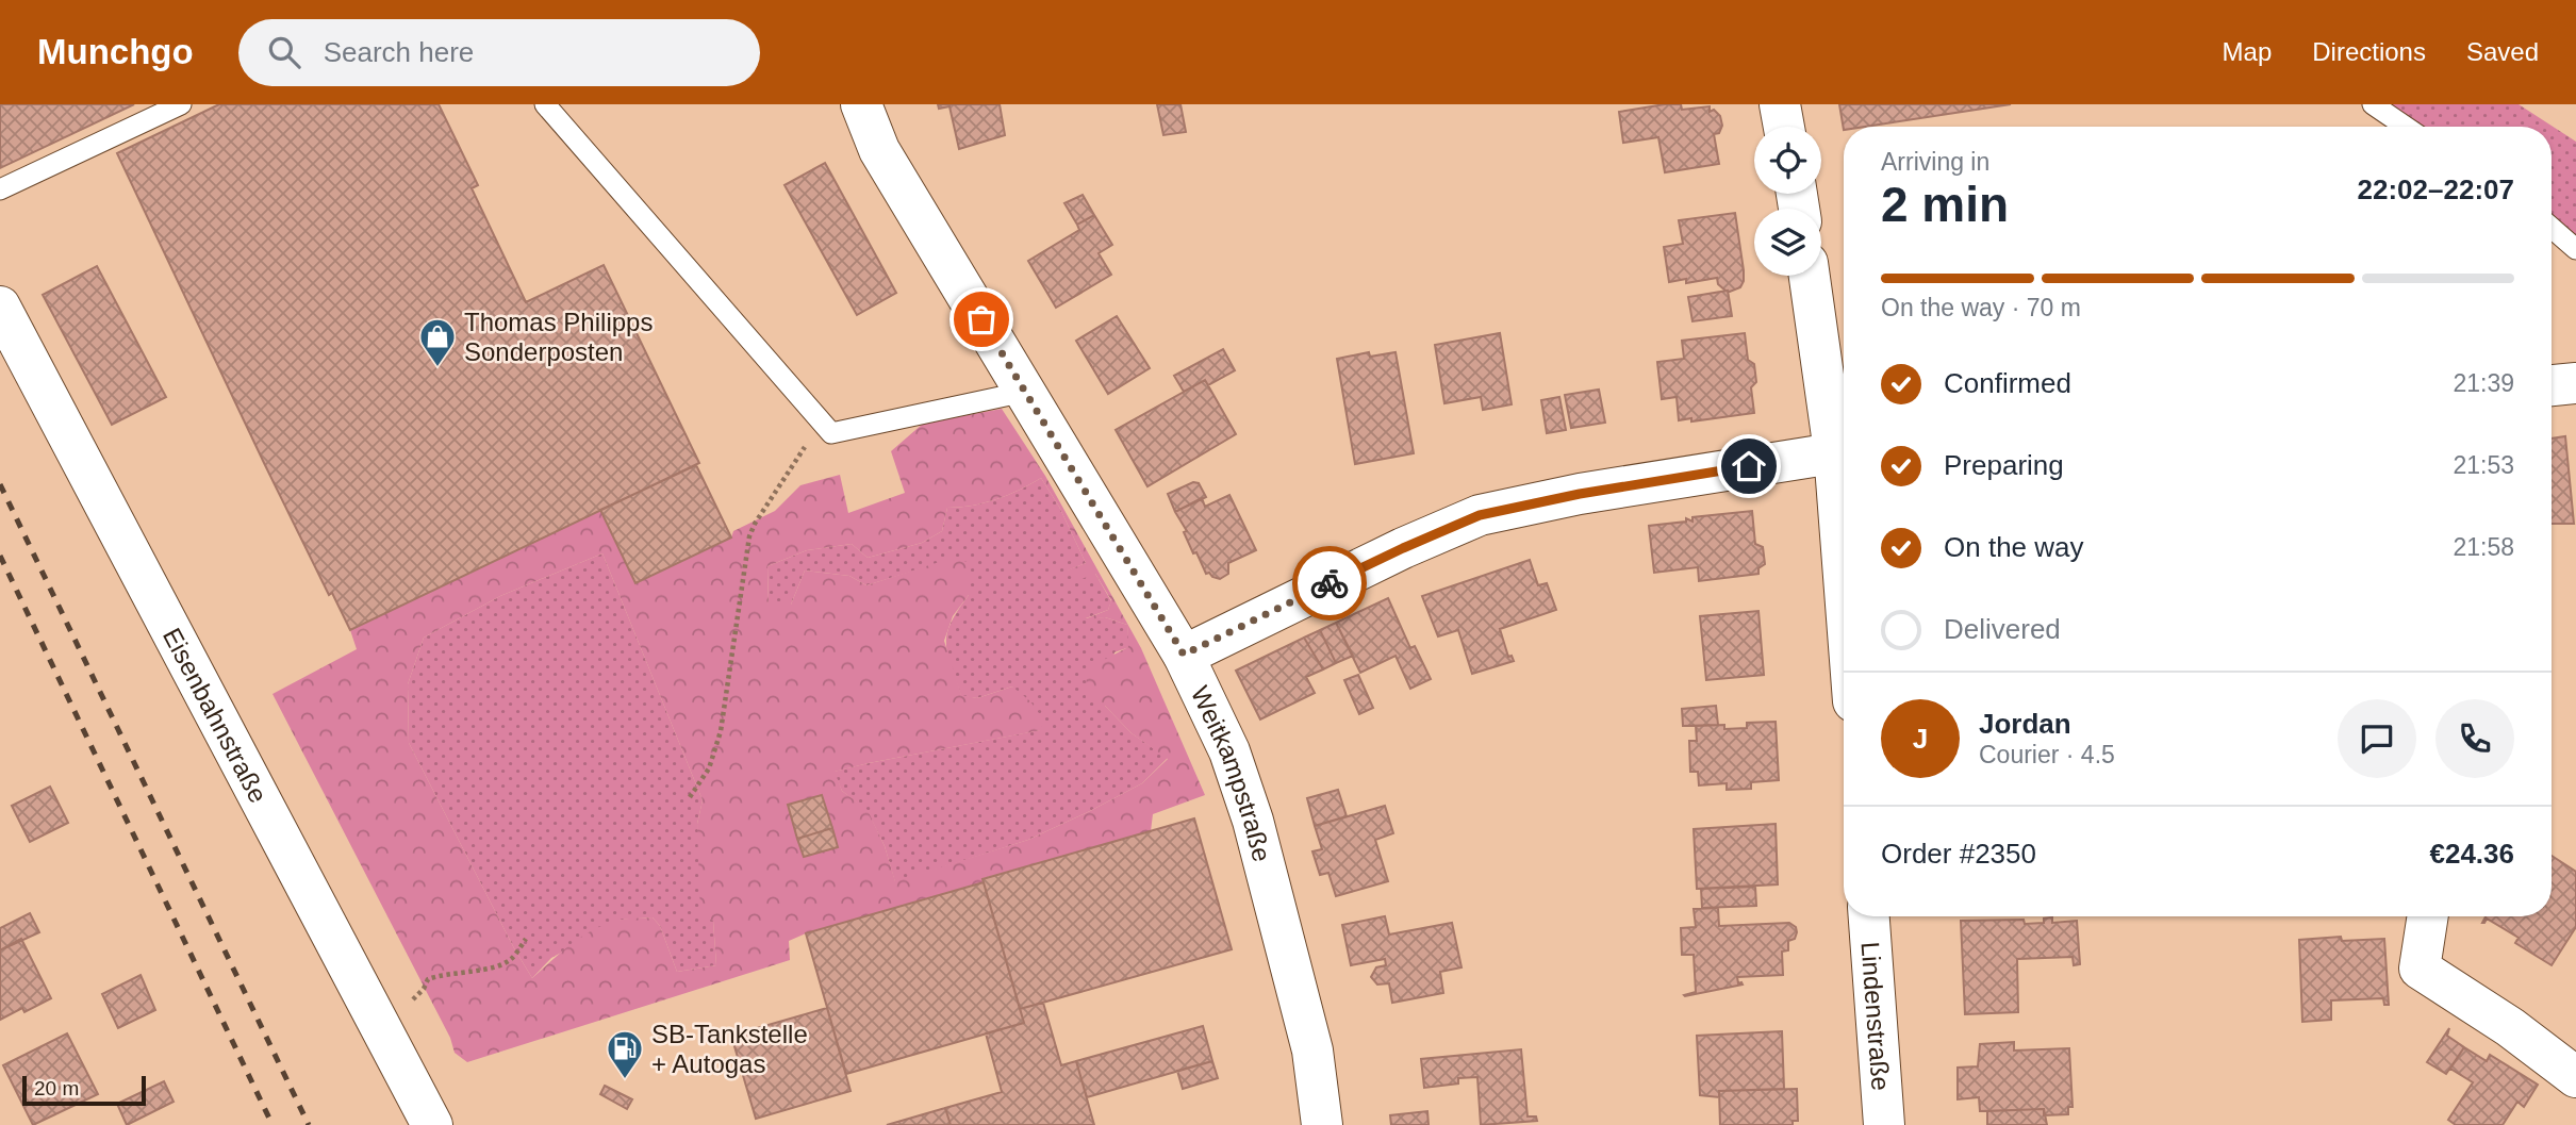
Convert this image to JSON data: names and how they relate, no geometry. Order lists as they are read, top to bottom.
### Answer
{
  "streets": {
    "street": ["Eisenbahnstraße", "Weitkampstraße", "Lindenstraße"]
  },
  "places": {
    "shop": ["Thomas Philipps Sonderposten"],
    "fuel station": ["SB-Tankstelle + Autogas"]
  },
  "scale_bar": "20 m",
  "page": {
    "header": "Munchgo",
    "search": "Search here",
    "nav": ["Map", "Directions", "Saved"],
    "heading": ["2 min", "Arriving in", "22:02–22:07"],
    "panel": [
      "Jordan",
      "Courier · 4.5",
      "Order #2350",
      "€24.36"
    ],
    "bar": "On the way · 70 m",
    "list": [
      ["Confirmed", "21:39"],
      ["Preparing", "21:53"],
      ["On the way", "21:58"],
      "Delivered"
    ],
    "round": "J",
    "scale": "20 m"
  }
}
